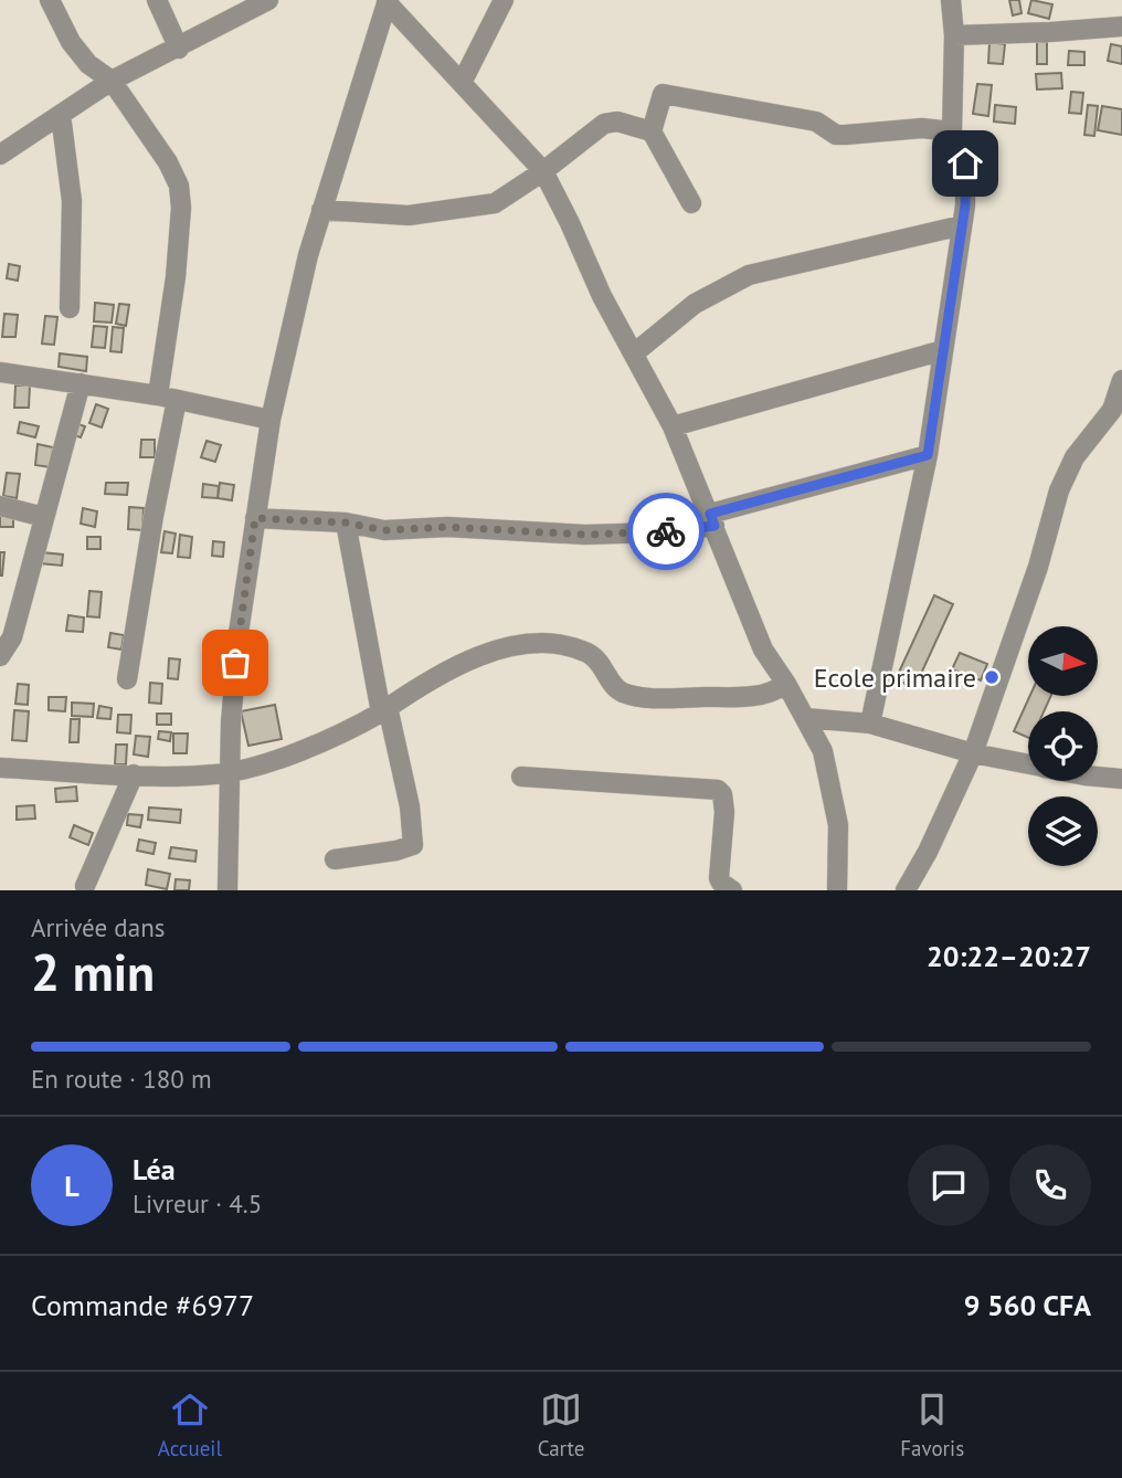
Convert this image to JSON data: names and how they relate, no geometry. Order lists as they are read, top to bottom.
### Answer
{
  "places": ["Ecole primaire"],
  "north": "right",
  "page": {
    "heading": ["2 min", "Arrivée dans", "20:22–20:27"],
    "panel": [
      "Léa",
      "Livreur · 4.5",
      "Commande #6977",
      "9 560 CFA"
    ],
    "bar": "En route · 180 m",
    "round": "L",
    "tabs": ["Accueil", "Carte", "Favoris"]
  }
}
